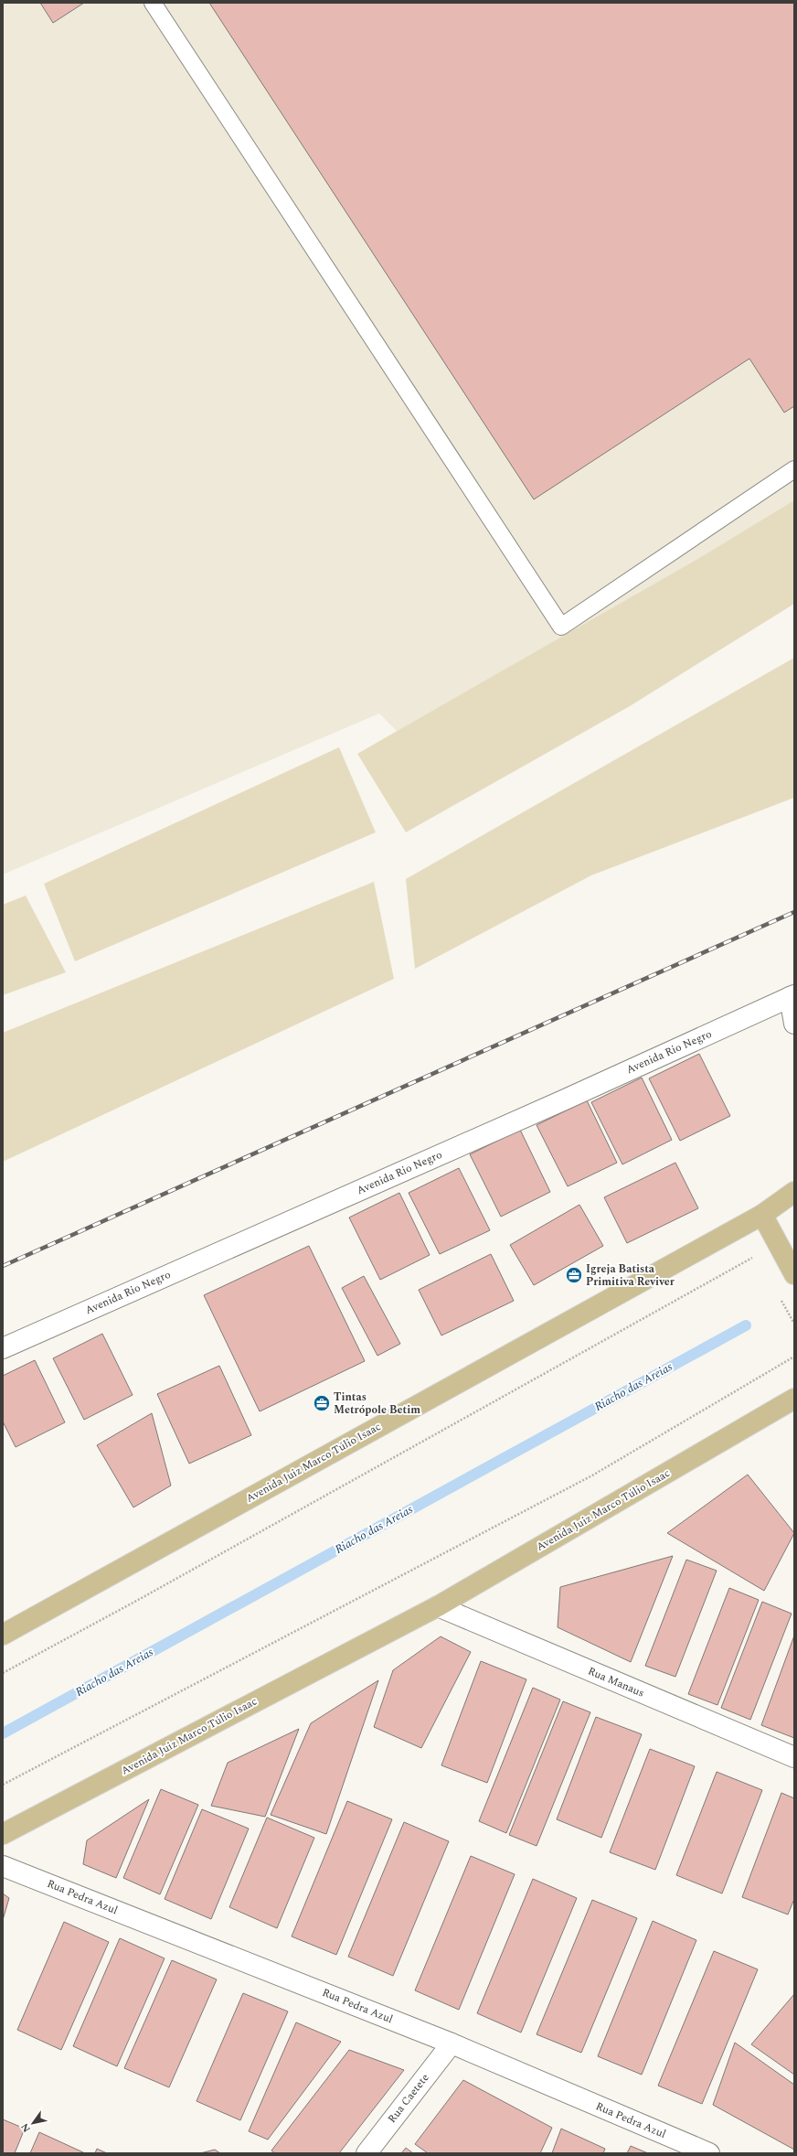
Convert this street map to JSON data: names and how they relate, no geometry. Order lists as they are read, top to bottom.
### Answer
{
  "streets": {
    "main road": ["Avenida Juiz Marco Túlio Isaac"],
    "street": [
      "Avenida Rio Negro",
      "Rua Manaus",
      "Rua Pedra Azul",
      "Rua Caetete"
    ]
  },
  "crossings": [
    ["Avenida Juiz Marco Túlio Isaac", "Rua Manaus"],
    ["Rua Pedra Azul", "Rua Caetete"]
  ],
  "water": ["Riacho das Areias"],
  "places": {
    "office": ["Igreja Batista Primitiva Reviver", "Tintas Metrópole Betim"]
  },
  "north": "bottom left"
}
